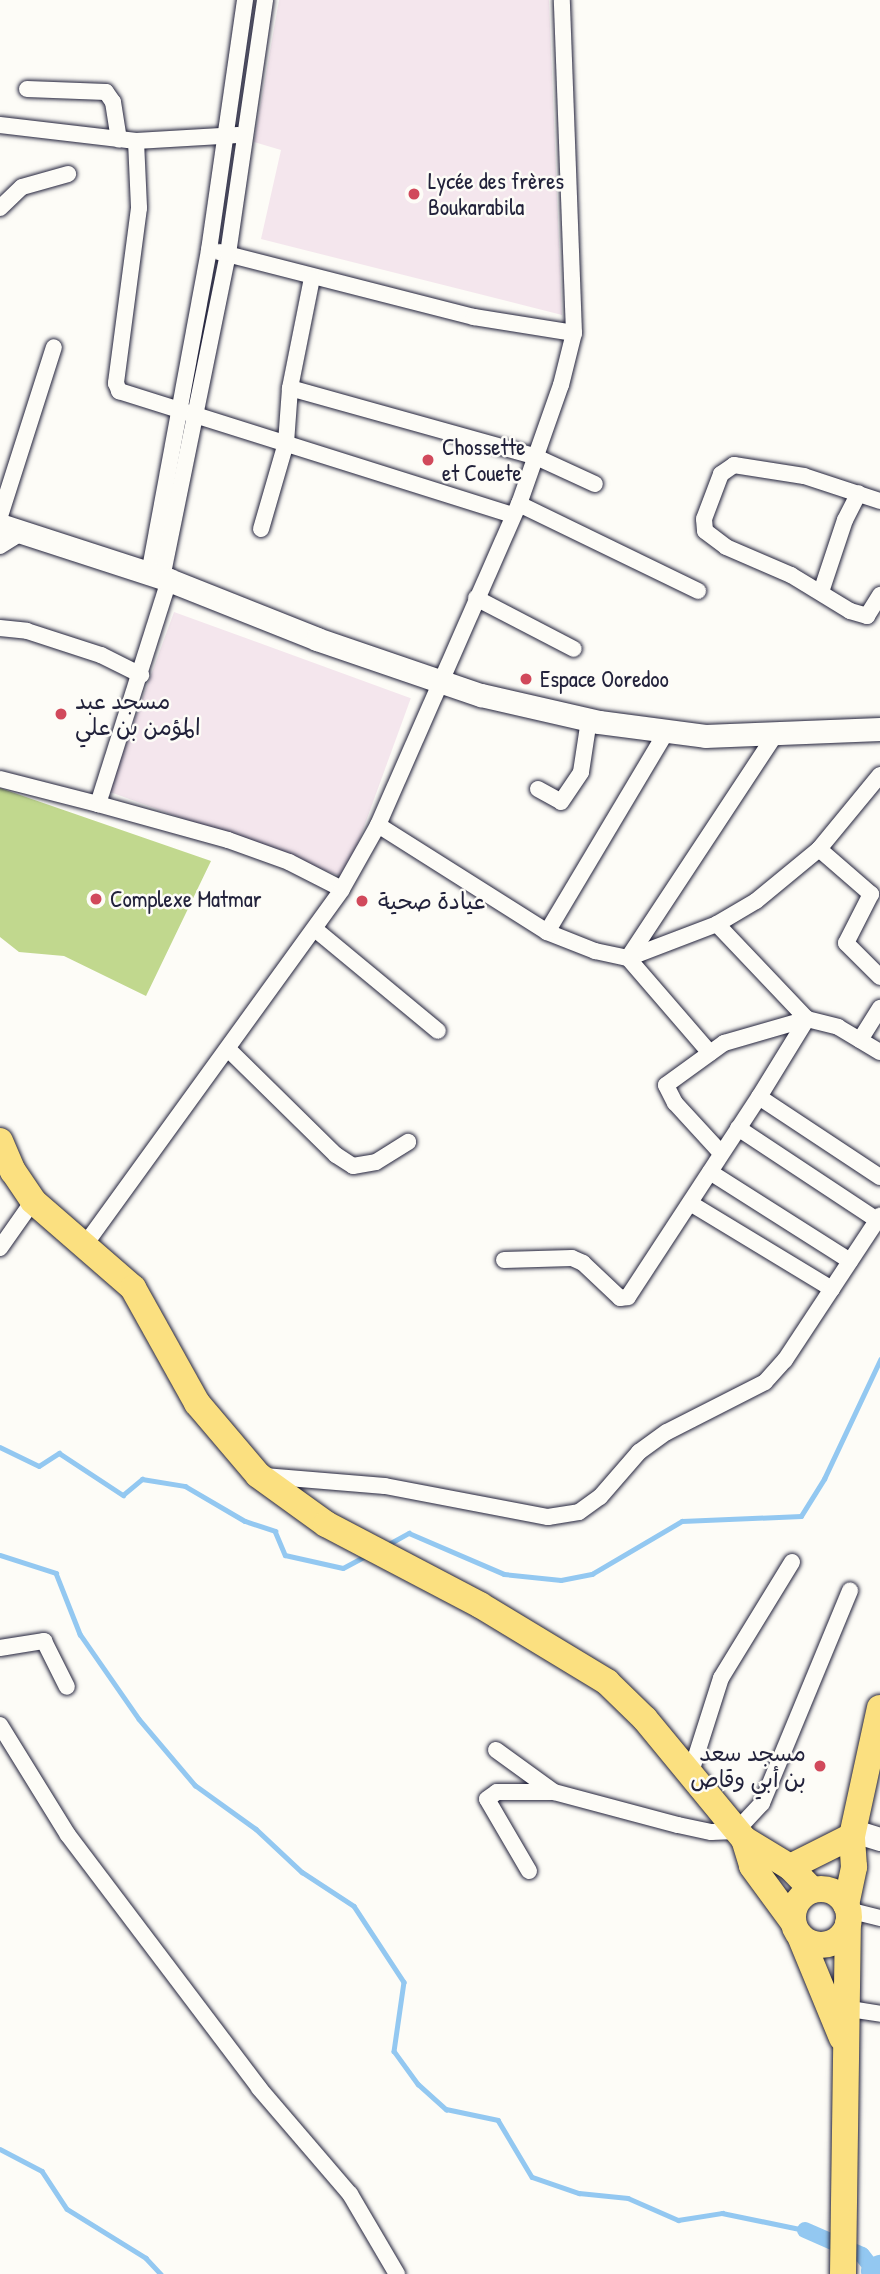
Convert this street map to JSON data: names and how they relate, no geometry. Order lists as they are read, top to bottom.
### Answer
{
  "places": [
    "Lycée des frères Boukarabila",
    "Chossette et Couete",
    "Espace Ooredoo",
    "مسجد عبد المؤمن بن علي",
    "Complexe Matmar",
    "عيادة صحية",
    "مسجد سعد بن أبي وقاص"
  ]
}
